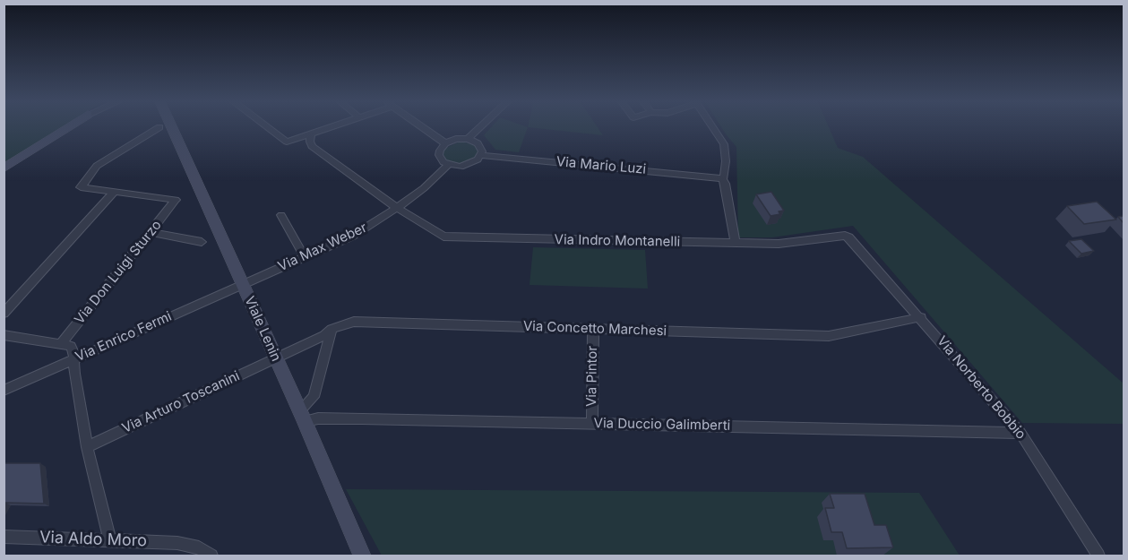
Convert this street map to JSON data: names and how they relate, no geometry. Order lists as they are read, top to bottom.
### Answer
{
  "streets": {
    "main road": ["Viale Lenin"],
    "street": [
      "Via Mario Luzi",
      "Via Indro Montanelli",
      "Via Max Weber",
      "Via Don Luigi Sturzo",
      "Via Concetto Marchesi",
      "Via Enrico Fermi",
      "Via Pintor",
      "Via Norberto Bobbio",
      "Via Arturo Toscanini",
      "Via Duccio Galimberti",
      "Via Aldo Moro"
    ]
  },
  "crossings": [
    ["Via Mario Luzi", "Via Max Weber"],
    ["Via Indro Montanelli", "Via Max Weber"],
    ["Via Indro Montanelli", "Via Norberto Bobbio"],
    ["Via Max Weber", "Viale Lenin"],
    ["Via Max Weber", "Via Enrico Fermi"],
    ["Viale Lenin", "Via Concetto Marchesi"],
    ["Viale Lenin", "Via Enrico Fermi"],
    ["Viale Lenin", "Via Arturo Toscanini"],
    ["Viale Lenin", "Via Duccio Galimberti"],
    ["Via Concetto Marchesi", "Via Pintor"],
    ["Via Concetto Marchesi", "Via Norberto Bobbio"],
    ["Via Concetto Marchesi", "Via Arturo Toscanini"],
    ["Via Pintor", "Via Duccio Galimberti"],
    ["Via Norberto Bobbio", "Via Duccio Galimberti"]
  ]
}
